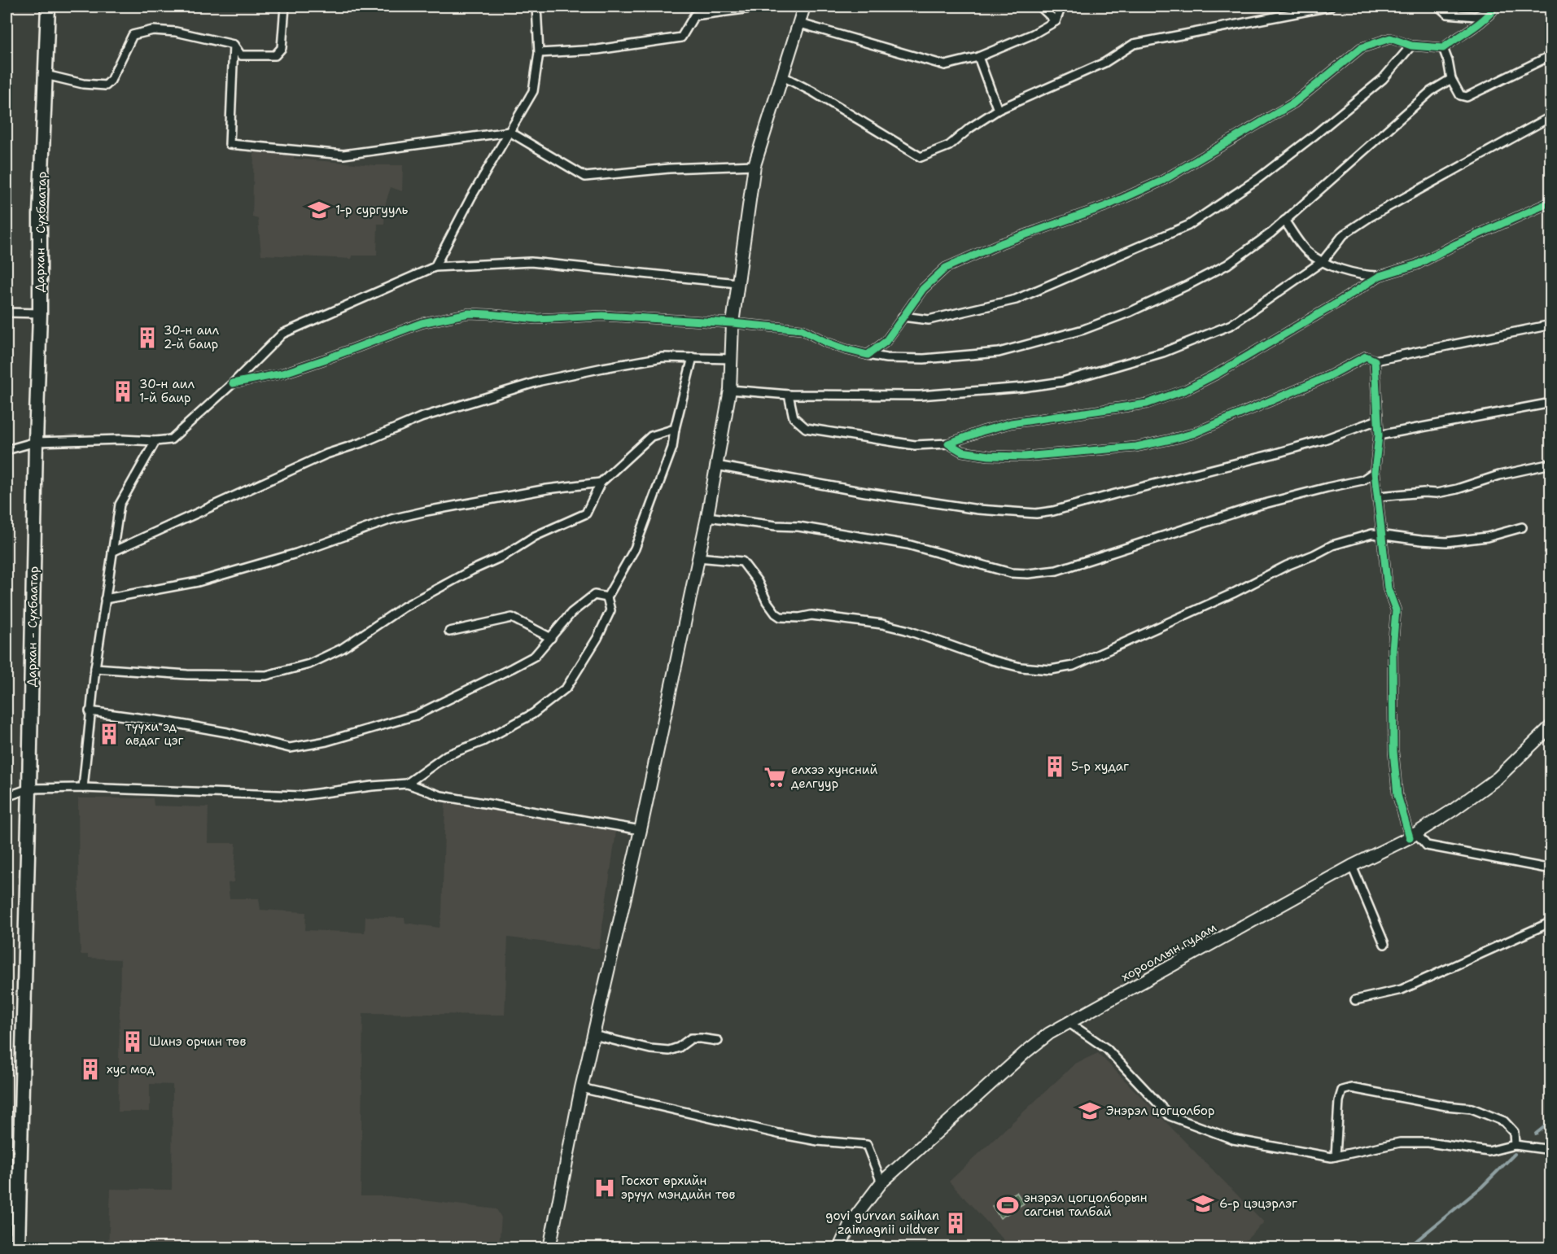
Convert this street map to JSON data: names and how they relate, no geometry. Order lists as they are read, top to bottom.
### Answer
{
  "streets": {
    "highway": ["Дархан - Сүхбаатар"],
    "street": ["хорооллын гудам"]
  },
  "places": {
    "school or university": ["1-р сургууль", "Энэрэл цогцолбор", "6-р цэцэрлэг"],
    "building": [
      "30-н аил 2-й баир",
      "30-н аил 1-й баир",
      "түүхи эд авдаг цэг",
      "5-р худаг",
      "Шинэ орчин төв",
      "хус мод",
      "govi gurvan saihan zaimagnii uildver"
    ],
    "supermarket": ["елхээ хунсний делгуур"],
    "hospital": ["Госхот өрхийн эрүүл мэндийн төв"],
    "sports": ["энэрэл цогцолборын сагсны талбай"]
  }
}
